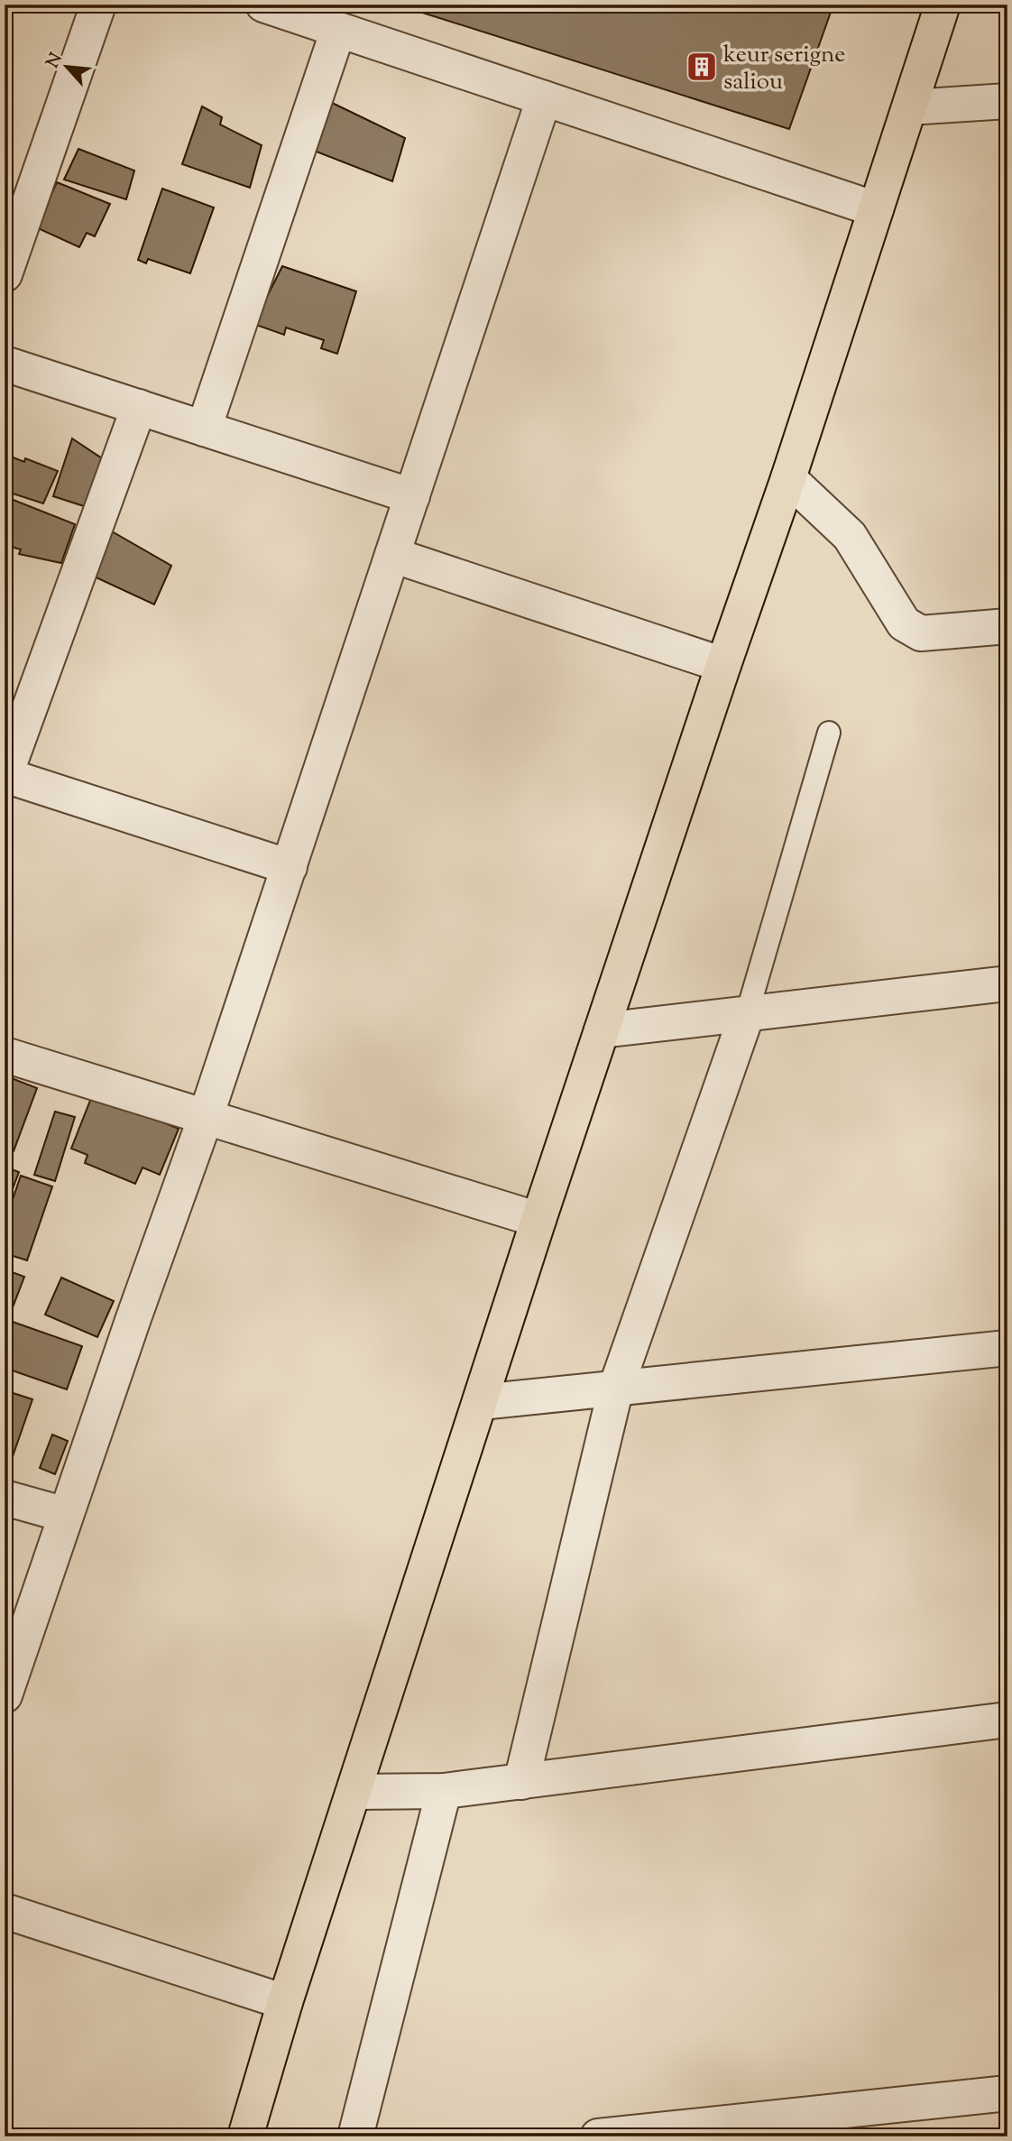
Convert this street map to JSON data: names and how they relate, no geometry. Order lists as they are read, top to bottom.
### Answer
{
  "places": {
    "building": ["keur serigne saliou"]
  },
  "north": "top left"
}
